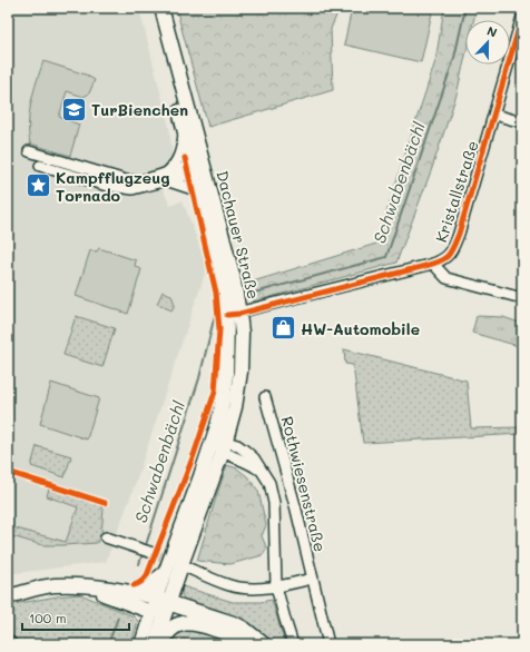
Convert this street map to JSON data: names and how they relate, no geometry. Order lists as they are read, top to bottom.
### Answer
{
  "streets": {
    "main road": ["Dachauer Straße"],
    "street": ["Kristallstraße", "Rothwiesenstraße"]
  },
  "crossings": [
    ["Kristallstraße", "Dachauer Straße"]
  ],
  "water": ["Schwabenbächl"],
  "places": {
    "school or university": ["TurBienchen"],
    "place": ["Kampfflugzeug Tornado"],
    "shop": ["HW-Automobile"]
  },
  "scale_bar": "100 m",
  "north": "top"
}
